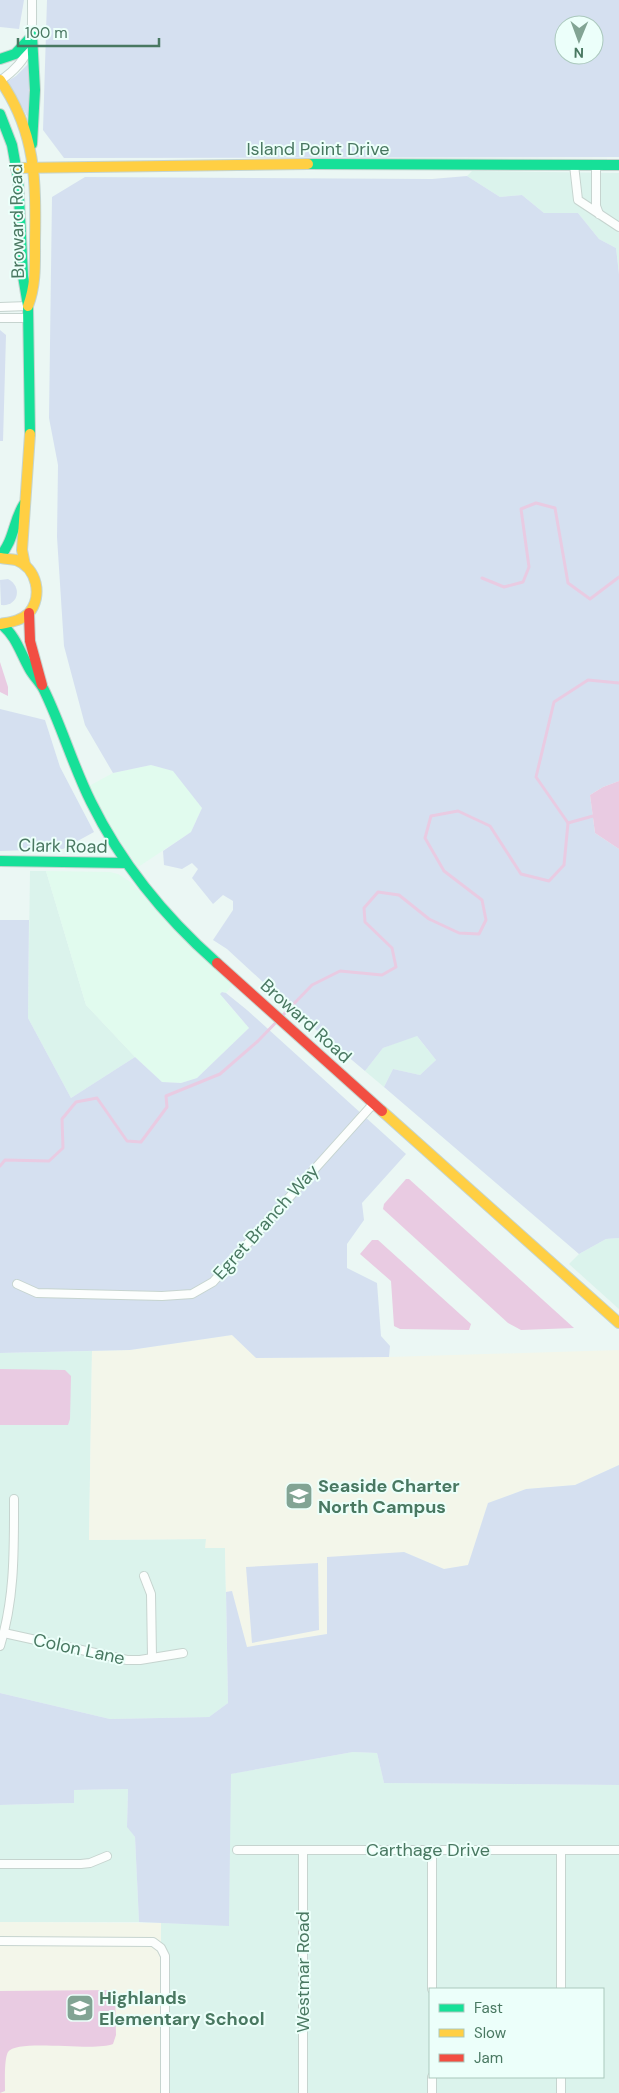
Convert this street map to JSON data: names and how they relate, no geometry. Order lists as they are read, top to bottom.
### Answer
{
  "streets": {
    "street": [
      "Island Point Drive",
      "Broward Road",
      "Clark Road",
      "Egret Branch Way",
      "Colon Lane",
      "Carthage Drive",
      "Westmar Road"
    ]
  },
  "crossings": [
    ["Island Point Drive", "Broward Road"],
    ["Broward Road", "Clark Road"],
    ["Broward Road", "Egret Branch Way"],
    ["Carthage Drive", "Westmar Road"]
  ],
  "places": {
    "school or university": ["Seaside Charter North Campus", "Highlands Elementary School"]
  },
  "legend": ["Fast", "Slow", "Jam"],
  "scale_bar": "100 m",
  "north": "bottom"
}
